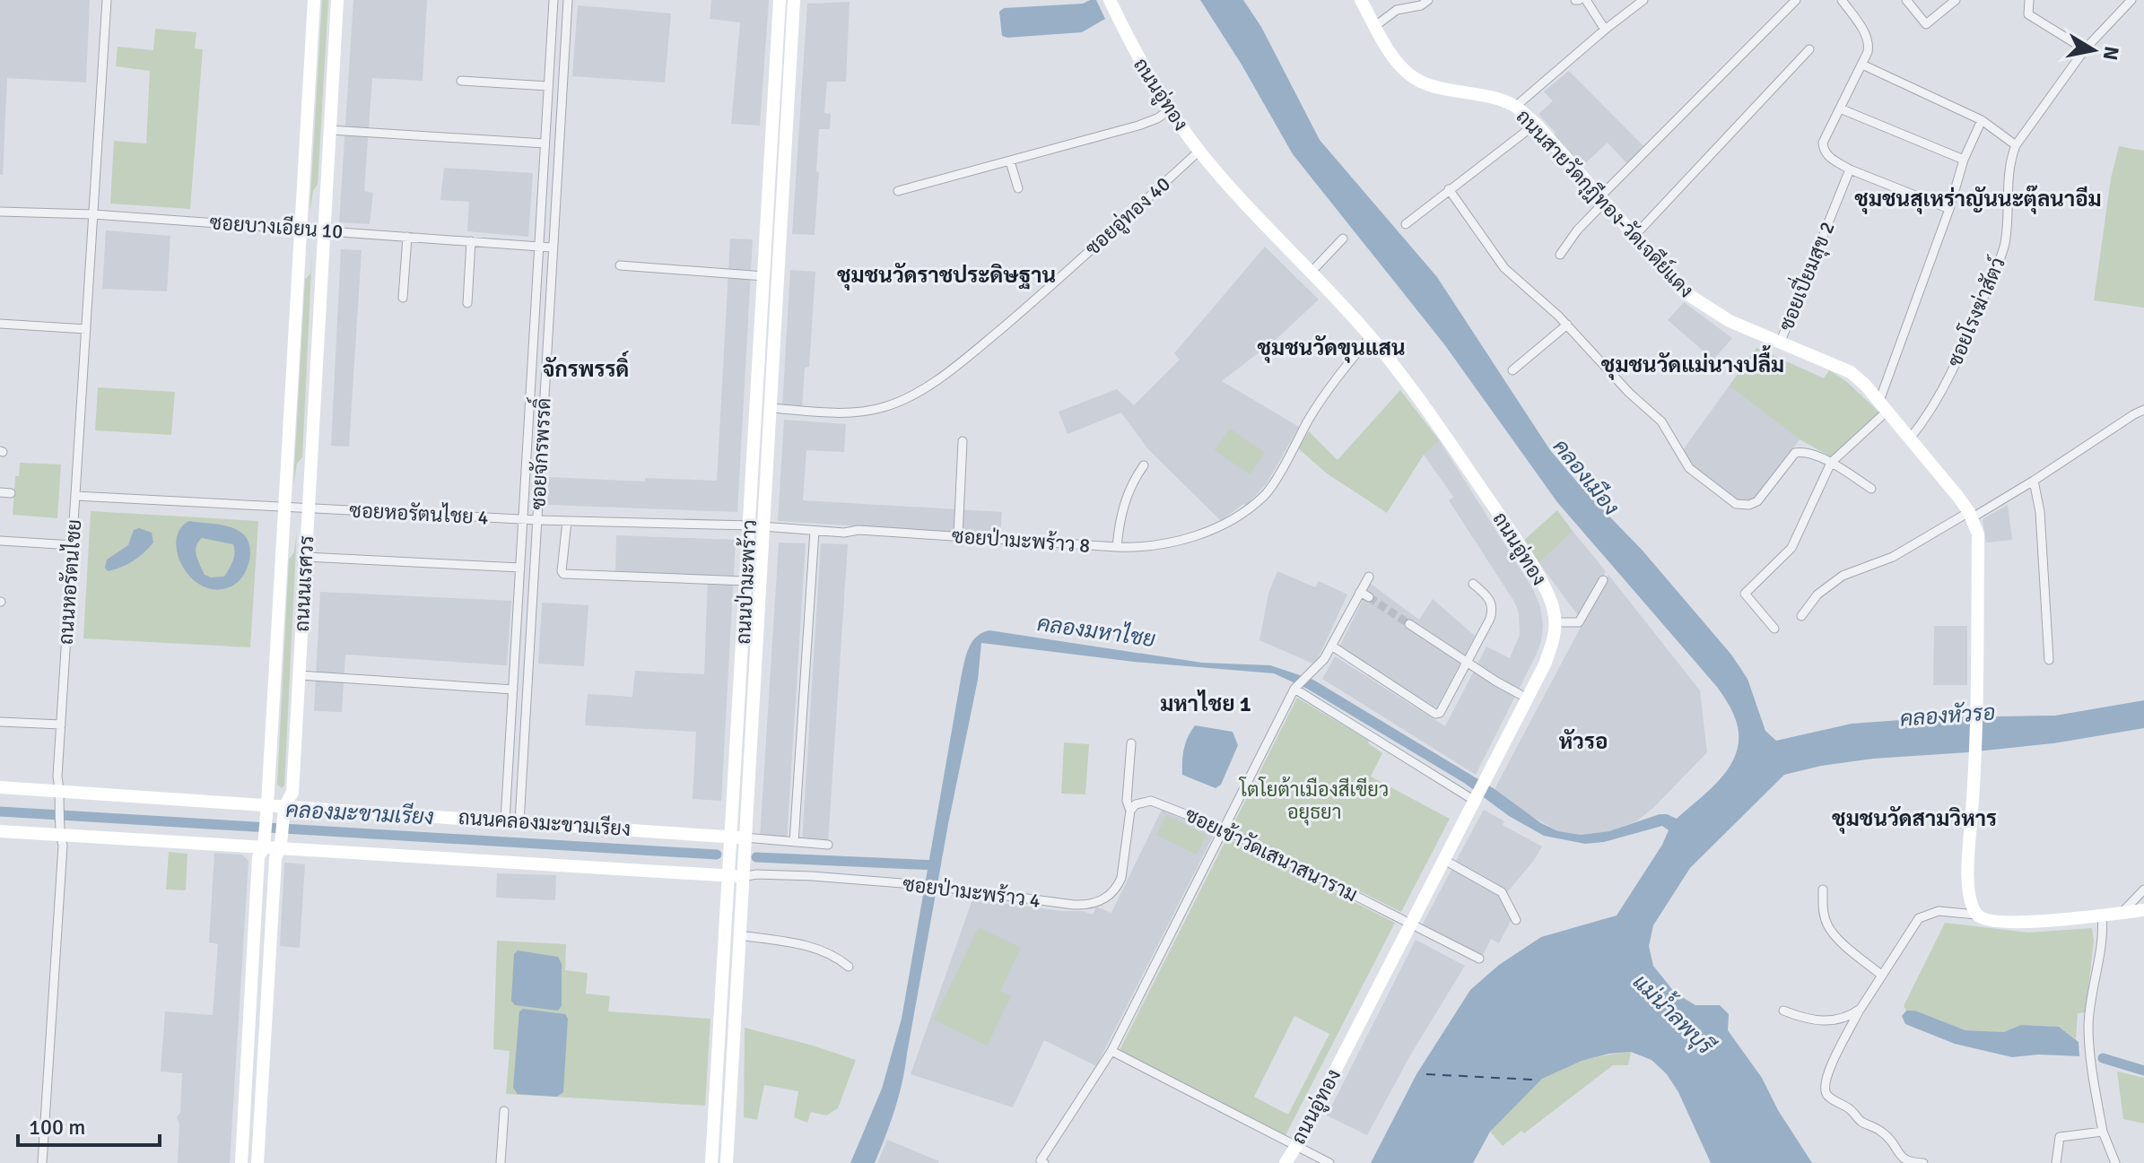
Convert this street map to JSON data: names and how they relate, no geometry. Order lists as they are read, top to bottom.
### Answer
{
  "streets": {
    "street": [
      "ถนนอู่ทอง",
      "ถนนสายวัดกุฎีทอง-วัดเจดีย์แดง",
      "ซอยอู่ทอง 40",
      "ซอยบางเอียน 10",
      "ซอยเปี่ยมสุข 2",
      "ซอยโรงฆ่าสัตว์",
      "ซอยจักรพรรดิ์",
      "ซอยหอรัตนไชย 4",
      "ซอยป่ามะพร้าว 8",
      "ถนนหอรัตนไชย",
      "ถนนป่ามะพร้าว",
      "ถนนนเรศวร",
      "ถนนคลองมะขามเรียง",
      "ซอยเข้าวัดเสนาสนาราม",
      "ซอยป่ามะพร้าว 4"
    ]
  },
  "crossings": [
    ["ถนนอู่ทอง", "ซอยอู่ทอง 40"],
    ["ถนนอู่ทอง", "ซอยป่ามะพร้าว 8"],
    ["ถนนอู่ทอง", "ซอยเข้าวัดเสนาสนาราม"],
    ["ถนนสายวัดกุฎีทอง-วัดเจดีย์แดง", "ซอยเปี่ยมสุข 2"],
    ["ถนนสายวัดกุฎีทอง-วัดเจดีย์แดง", "ซอยโรงฆ่าสัตว์"],
    ["ซอยอู่ทอง 40", "ถนนป่ามะพร้าว"],
    ["ซอยบางเอียน 10", "ซอยจักรพรรดิ์"],
    ["ซอยบางเอียน 10", "ถนนหอรัตนไชย"],
    ["ซอยบางเอียน 10", "ถนนนเรศวร"],
    ["ซอยจักรพรรดิ์", "ซอยหอรัตนไชย 4"],
    ["ซอยจักรพรรดิ์", "ถนนคลองมะขามเรียง"],
    ["ซอยหอรัตนไชย 4", "ซอยป่ามะพร้าว 8"],
    ["ซอยหอรัตนไชย 4", "ถนนหอรัตนไชย"],
    ["ซอยหอรัตนไชย 4", "ถนนป่ามะพร้าว"],
    ["ซอยหอรัตนไชย 4", "ถนนนเรศวร"],
    ["ซอยป่ามะพร้าว 8", "ถนนป่ามะพร้าว"],
    ["ถนนหอรัตนไชย", "ถนนคลองมะขามเรียง"],
    ["ถนนป่ามะพร้าว", "ถนนคลองมะขามเรียง"],
    ["ถนนป่ามะพร้าว", "ซอยป่ามะพร้าว 4"],
    ["ถนนนเรศวร", "ถนนคลองมะขามเรียง"],
    ["ถนนคลองมะขามเรียง", "ซอยป่ามะพร้าว 4"],
    ["ซอยเข้าวัดเสนาสนาราม", "ซอยป่ามะพร้าว 4"]
  ],
  "districts": [
    "ชุมชนสุเหร่าญันนะตุ๊ลนาอีม",
    "ชุมชนวัดราชประดิษฐาน",
    "ชุมชนวัดขุนแสน",
    "ชุมชนวัดแม่นางปลื้ม",
    "จักรพรรดิ์",
    "มหาไชย 1",
    "หัวรอ",
    "ชุมชนวัดสามวิหาร"
  ],
  "water": [
    "คลองเมือง",
    "คลองมหาไชย",
    "คลองหัวรอ",
    "คลองมะขามเรียง",
    "แม่น้ำลพบุรี"
  ],
  "parks": ["โตโยต้าเมืองสีเขียว อยุธยา"],
  "scale_bar": "100 m",
  "north": "right"
}
